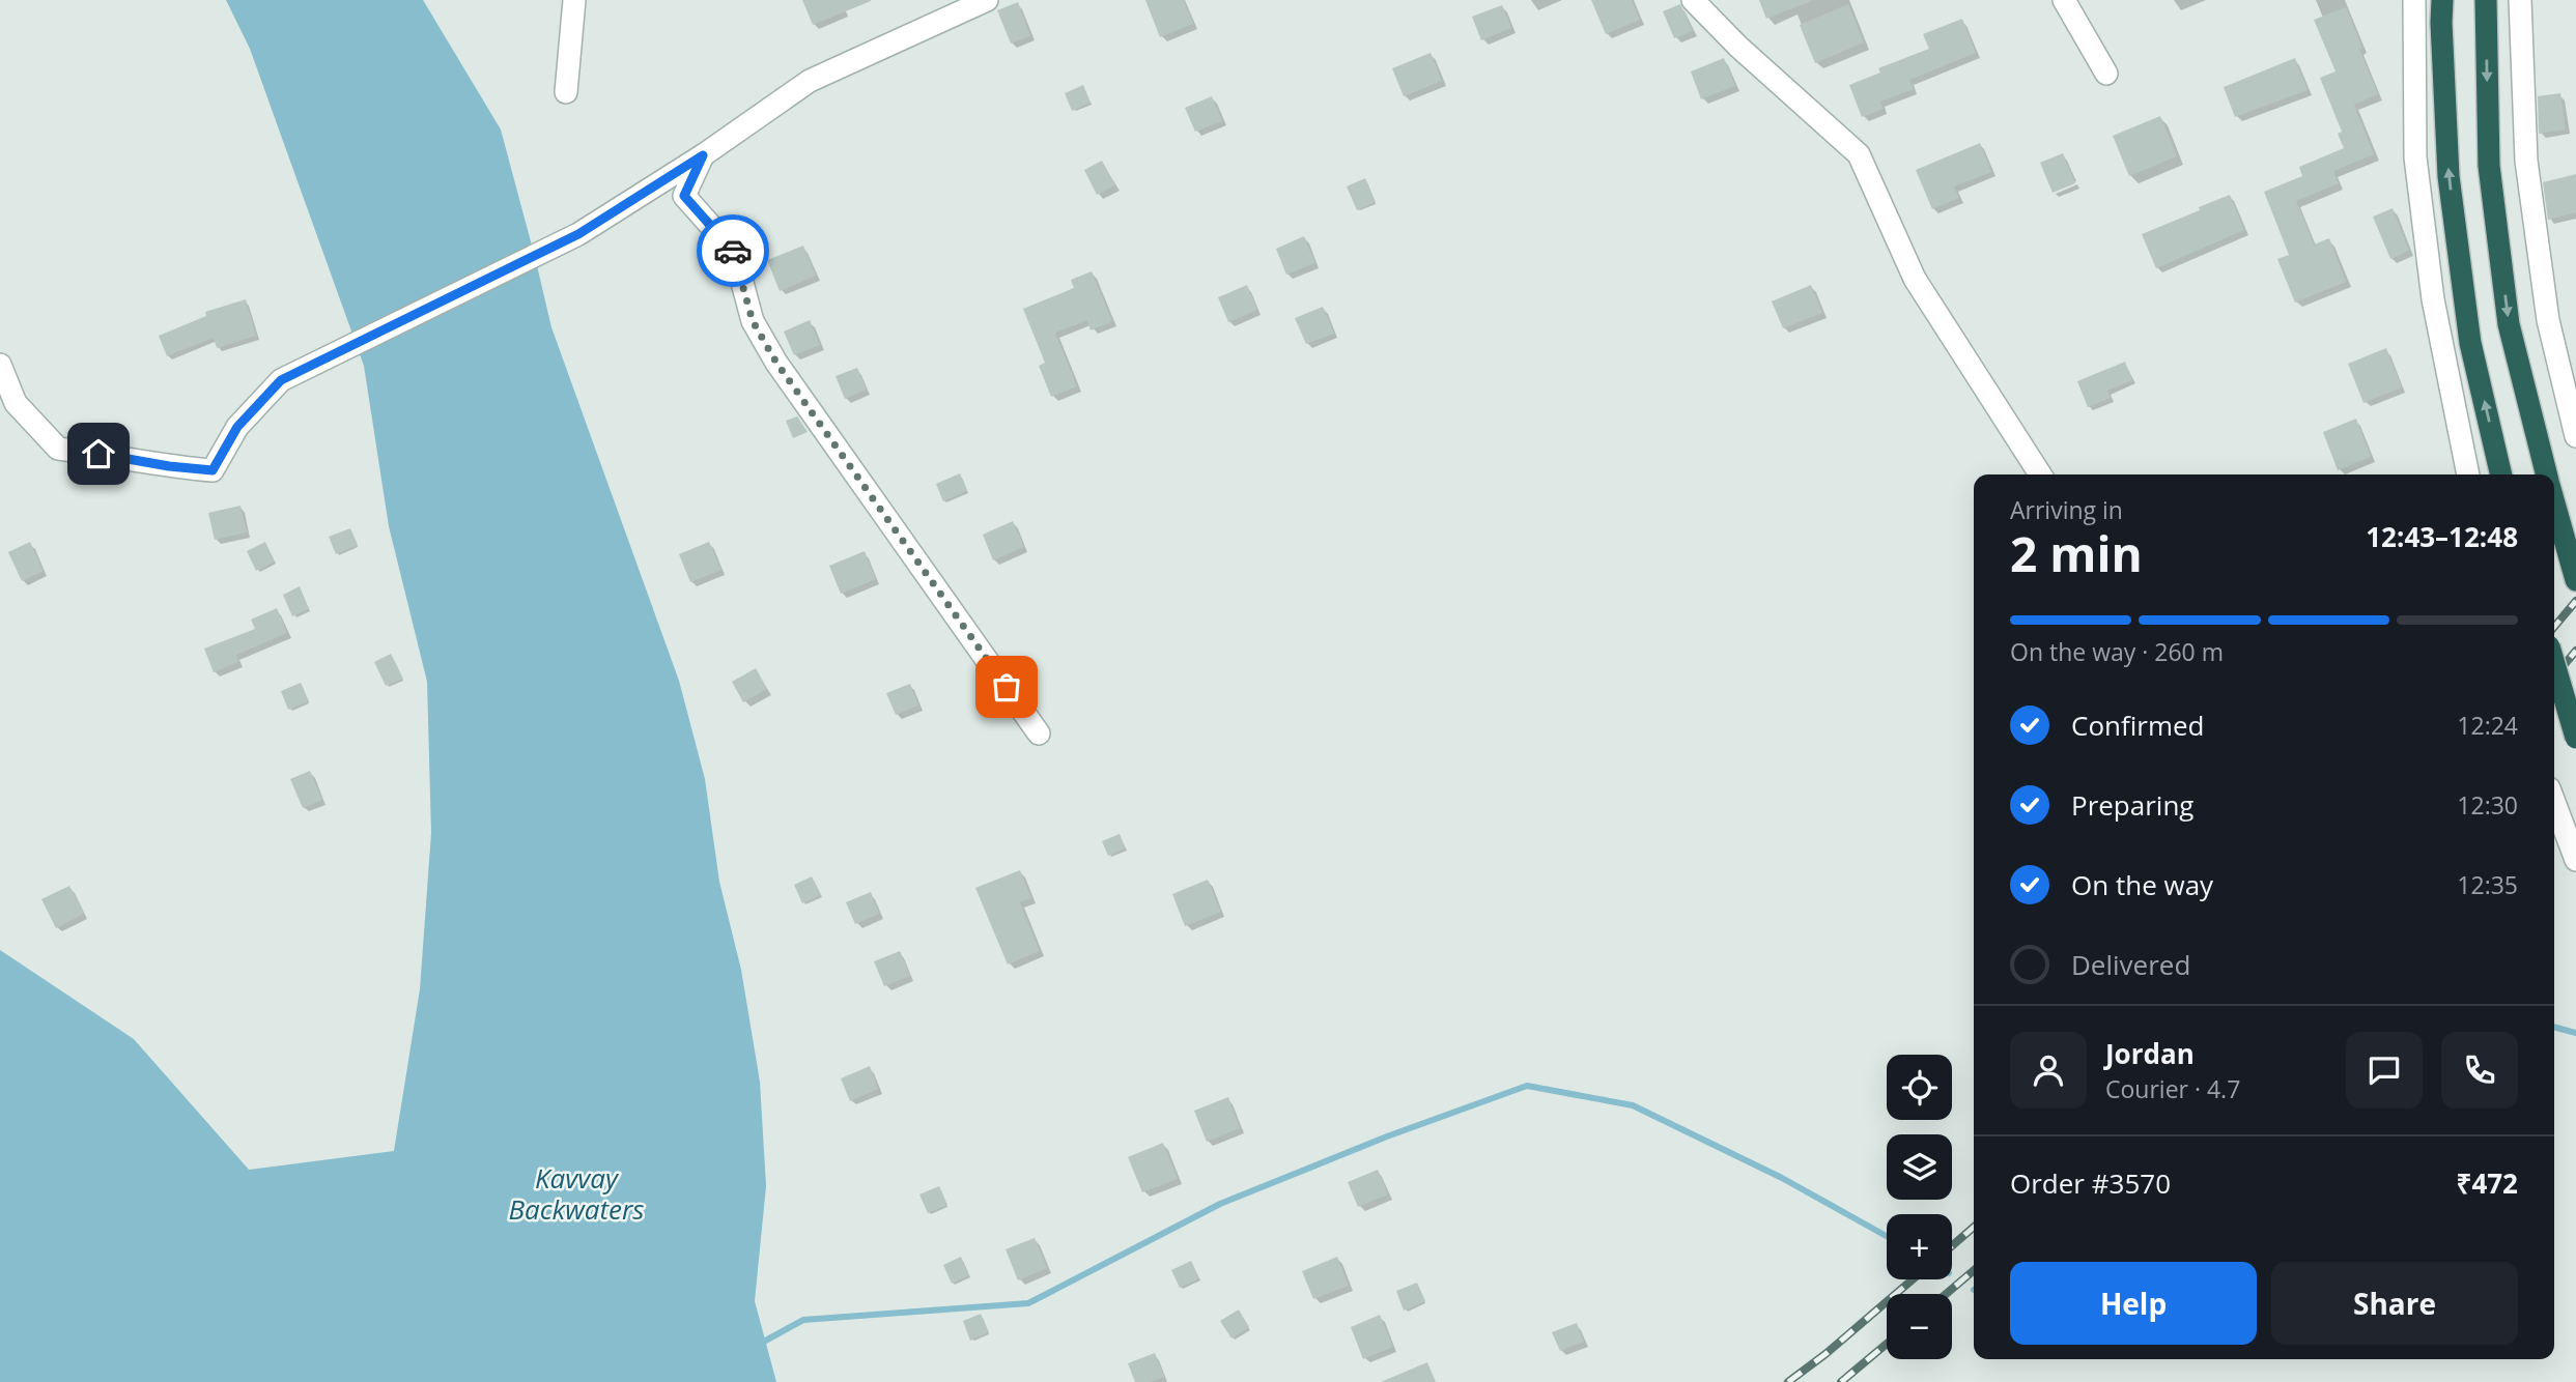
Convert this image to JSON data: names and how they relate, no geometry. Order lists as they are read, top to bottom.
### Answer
{
  "water": ["Kavvay Backwaters"],
  "page": {
    "heading": ["2 min", "Arriving in", "12:43–12:48"],
    "panel": [
      "Jordan",
      "Courier · 4.7",
      "Order #3570",
      "₹472"
    ],
    "bar": "On the way · 260 m",
    "list": [
      ["Confirmed", "12:24"],
      ["Preparing", "12:30"],
      ["On the way", "12:35"],
      "Delivered"
    ],
    "map_buttons": ["+", "−"],
    "buttons": ["Help", "Share"]
  }
}
